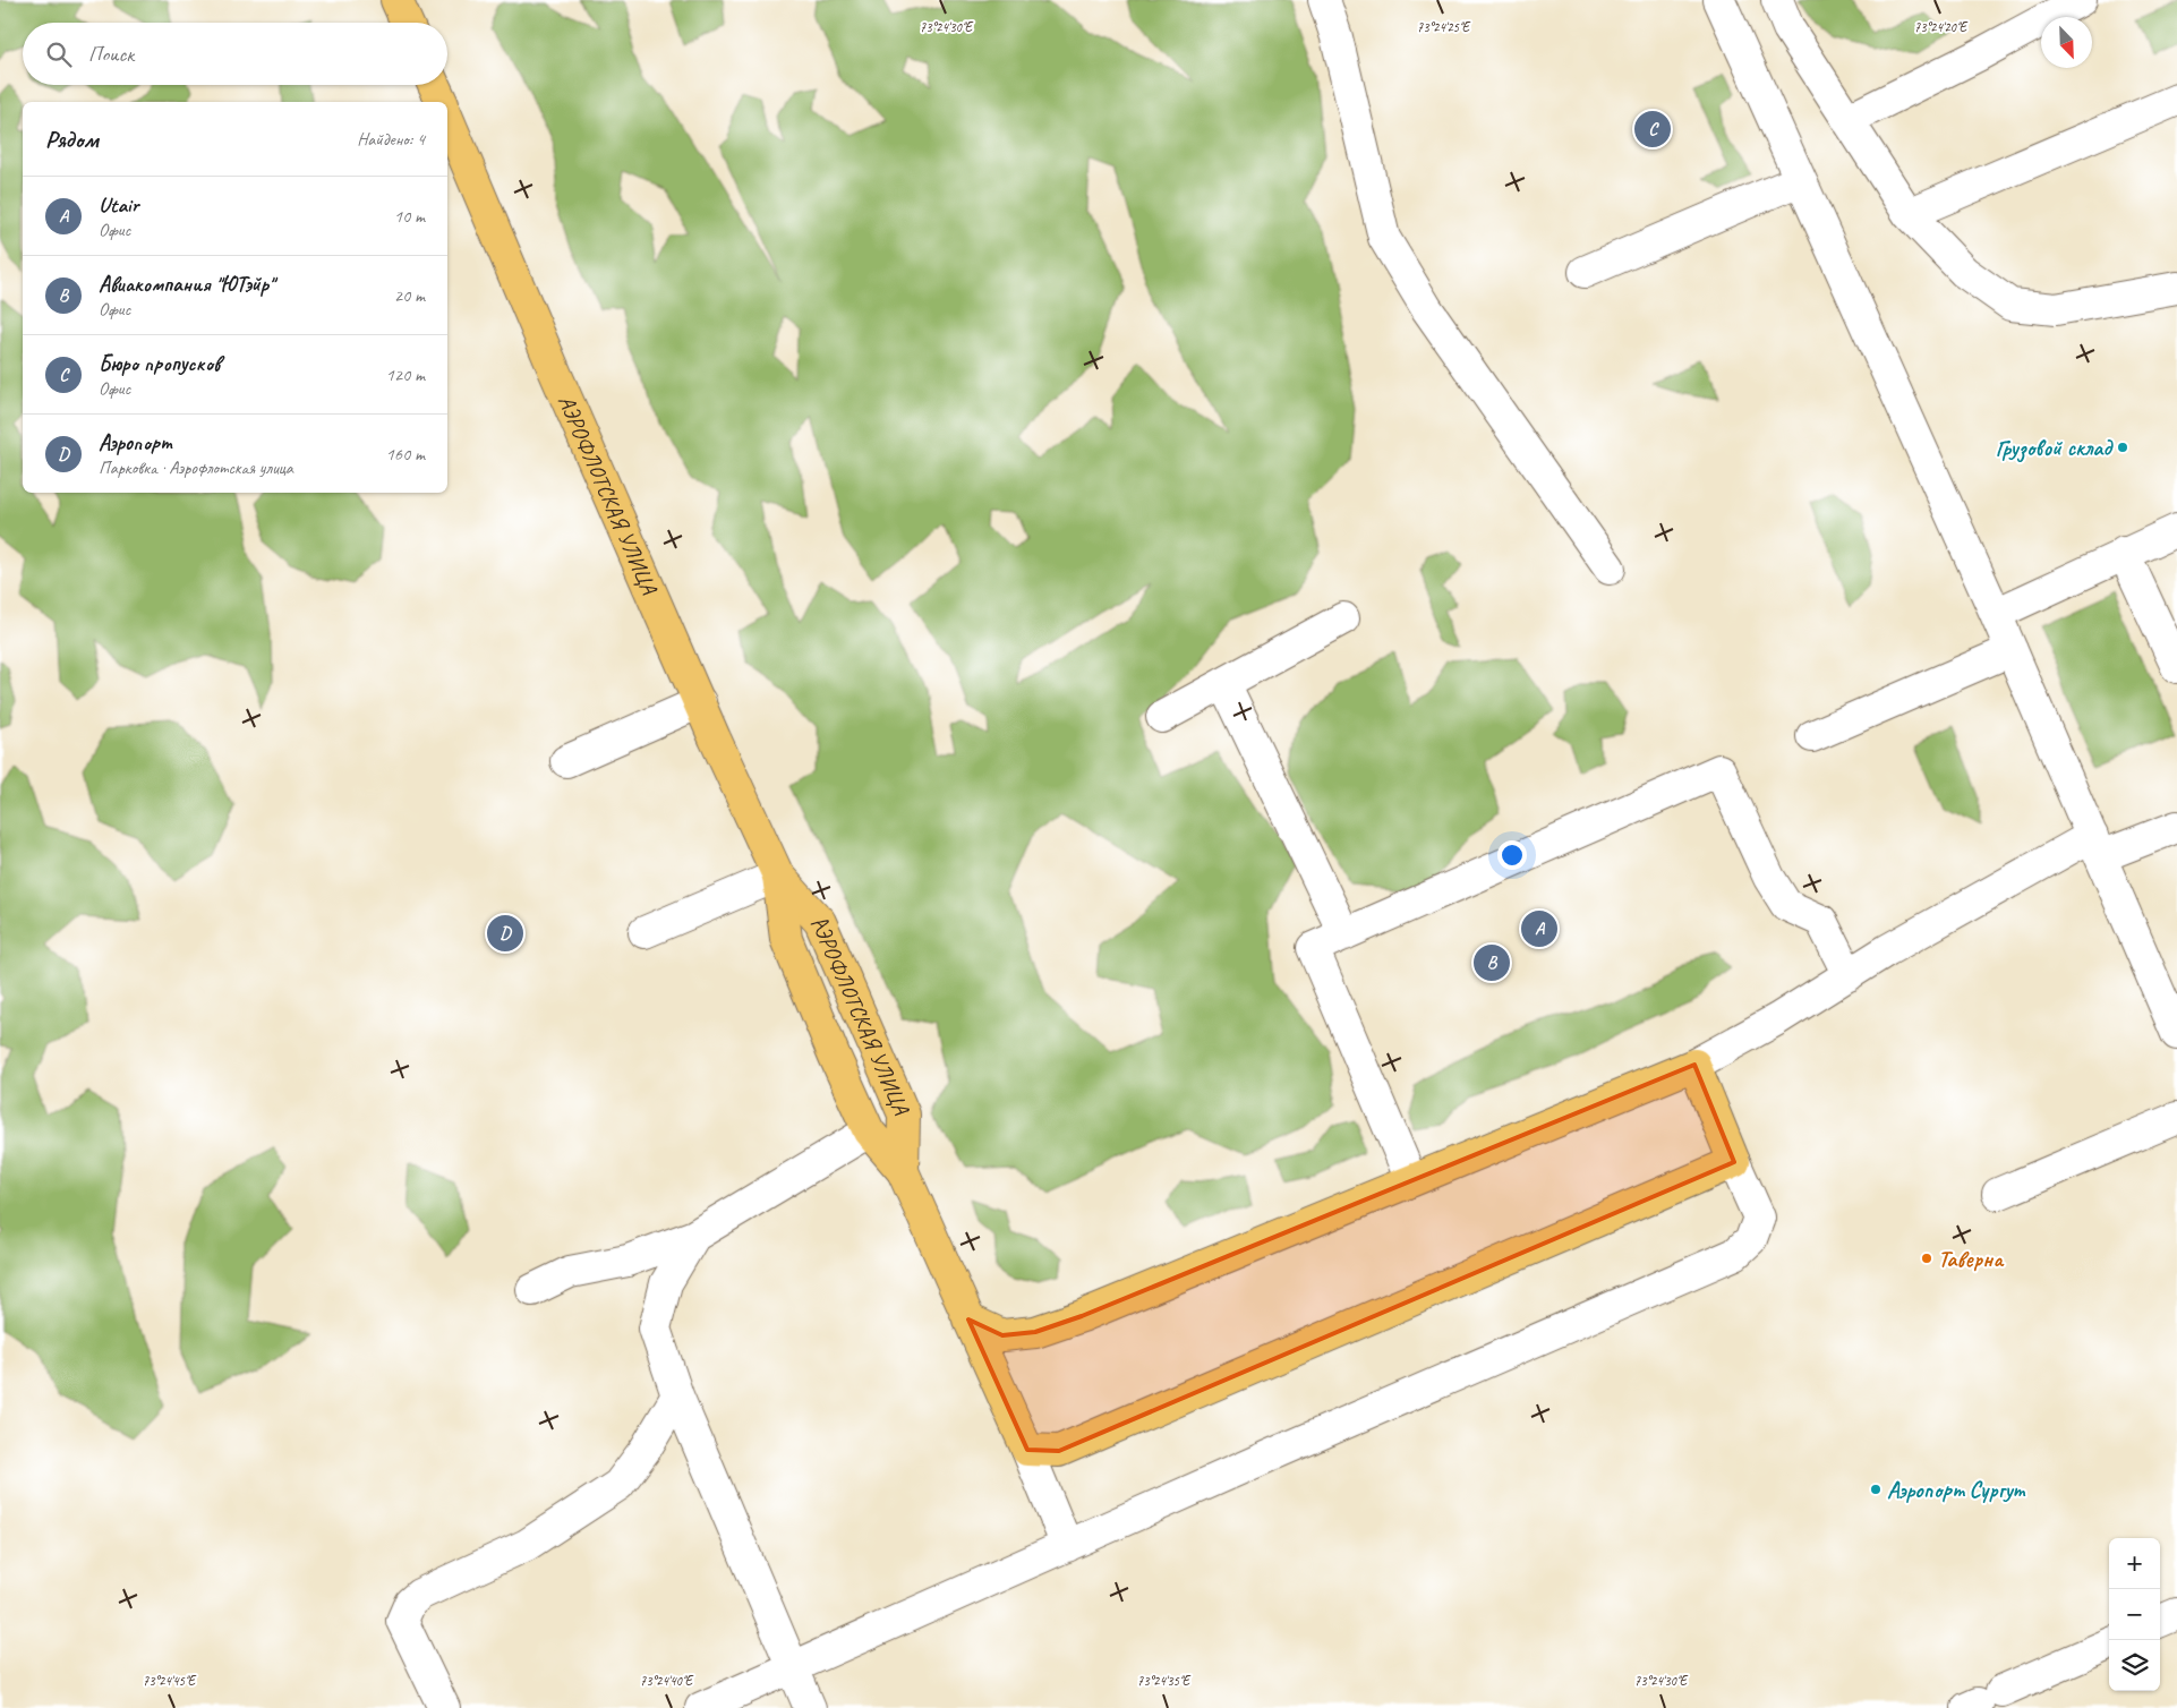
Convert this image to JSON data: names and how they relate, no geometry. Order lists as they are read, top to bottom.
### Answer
{
  "streets": {
    "main road": ["АЭРОФЛОТСКАЯ УЛИЦА"]
  },
  "places": ["Грузовой склад", "Таверна", "Аэропорт Сургут"],
  "north": "bottom right",
  "page": {
    "search": "Поиск",
    "heading": ["Рядом", "Найдено: 4"],
    "pins": [
      "C",
      "A",
      "D",
      "B"
    ],
    "list": [
      {
        "mark": "A",
        "name": "Utair",
        "note": "Офис",
        "value": "10 m"
      },
      {
        "mark": "B",
        "name": "Авиакомпания \"ЮТэйр\"",
        "note": "Офис",
        "value": "20 m"
      },
      {
        "mark": "C",
        "name": "Бюро пропусков",
        "note": "Офис",
        "value": "120 m"
      },
      {
        "mark": "D",
        "name": "Аэропорт",
        "note": "Парковка · Аэрофлотская улица",
        "value": "160 m"
      }
    ],
    "map_buttons": ["+", "−"]
  },
  "coordinates": [
    "73°24'30\"E",
    "73°24'25\"E",
    "73°24'20\"E",
    "73°24'45\"E",
    "73°24'40\"E",
    "73°24'35\"E"
  ]
}
